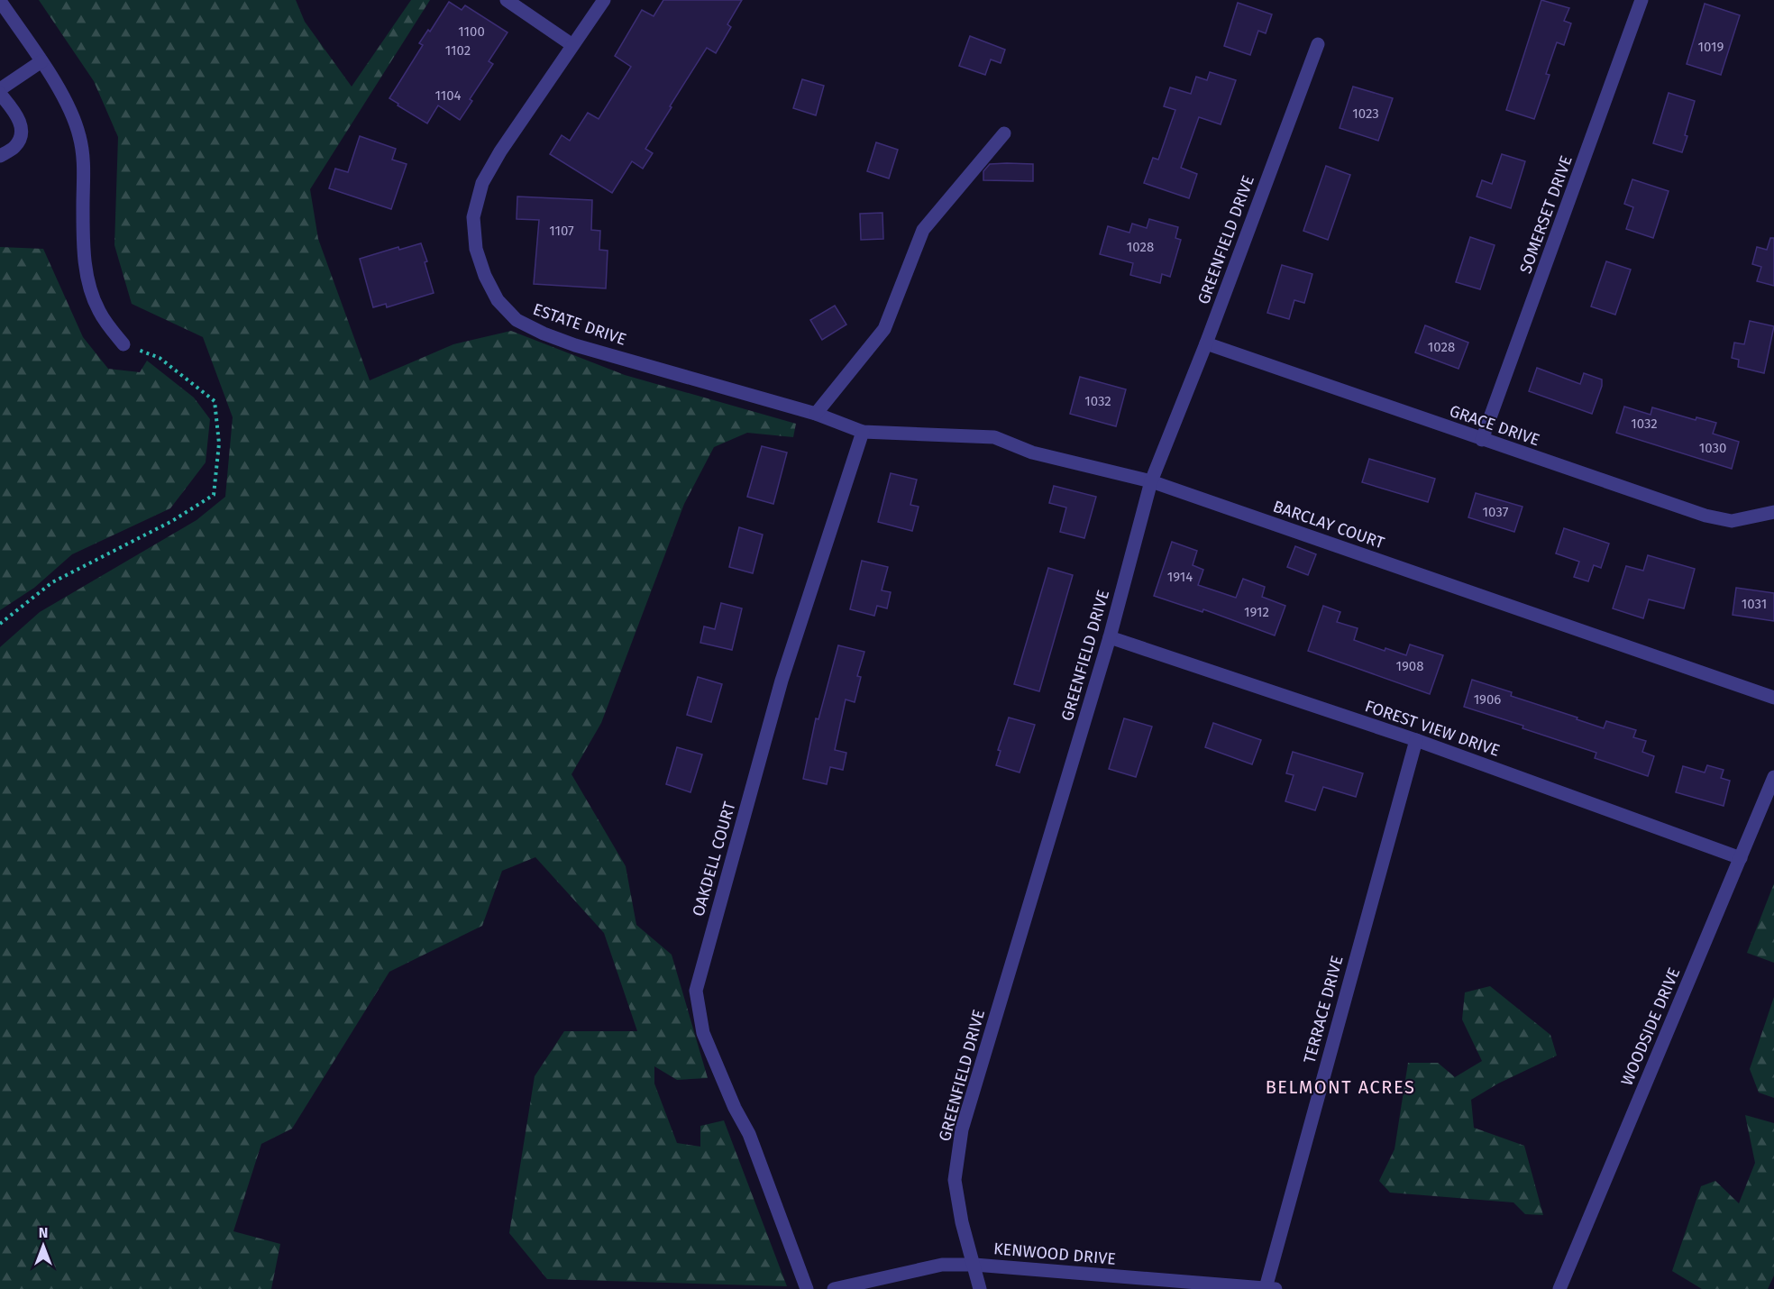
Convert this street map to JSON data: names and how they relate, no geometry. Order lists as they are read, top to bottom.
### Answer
{
  "streets": {
    "street": [
      "SOMERSET DRIVE",
      "GREENFIELD DRIVE",
      "ESTATE DRIVE",
      "GRACE DRIVE",
      "BARCLAY COURT",
      "FOREST VIEW DRIVE",
      "OAKDELL COURT",
      "TERRACE DRIVE",
      "WOODSIDE DRIVE",
      "KENWOOD DRIVE"
    ]
  },
  "crossings": [
    ["SOMERSET DRIVE", "GRACE DRIVE"],
    ["GREENFIELD DRIVE", "GRACE DRIVE"],
    ["GREENFIELD DRIVE", "BARCLAY COURT"],
    ["GREENFIELD DRIVE", "FOREST VIEW DRIVE"],
    ["GREENFIELD DRIVE", "KENWOOD DRIVE"],
    ["ESTATE DRIVE", "BARCLAY COURT"],
    ["ESTATE DRIVE", "OAKDELL COURT"],
    ["BARCLAY COURT", "OAKDELL COURT"],
    ["FOREST VIEW DRIVE", "TERRACE DRIVE"],
    ["FOREST VIEW DRIVE", "WOODSIDE DRIVE"],
    ["TERRACE DRIVE", "KENWOOD DRIVE"]
  ],
  "districts": ["BELMONT ACRES"],
  "house_numbers": [
    "1100",
    "1019",
    "1102",
    "1104",
    "1023",
    "1107",
    "1028",
    "1028",
    "1032",
    "1032",
    "1030",
    "1037",
    "1914",
    "1031",
    "1912",
    "1908",
    "1906"
  ],
  "north": "top"
}
